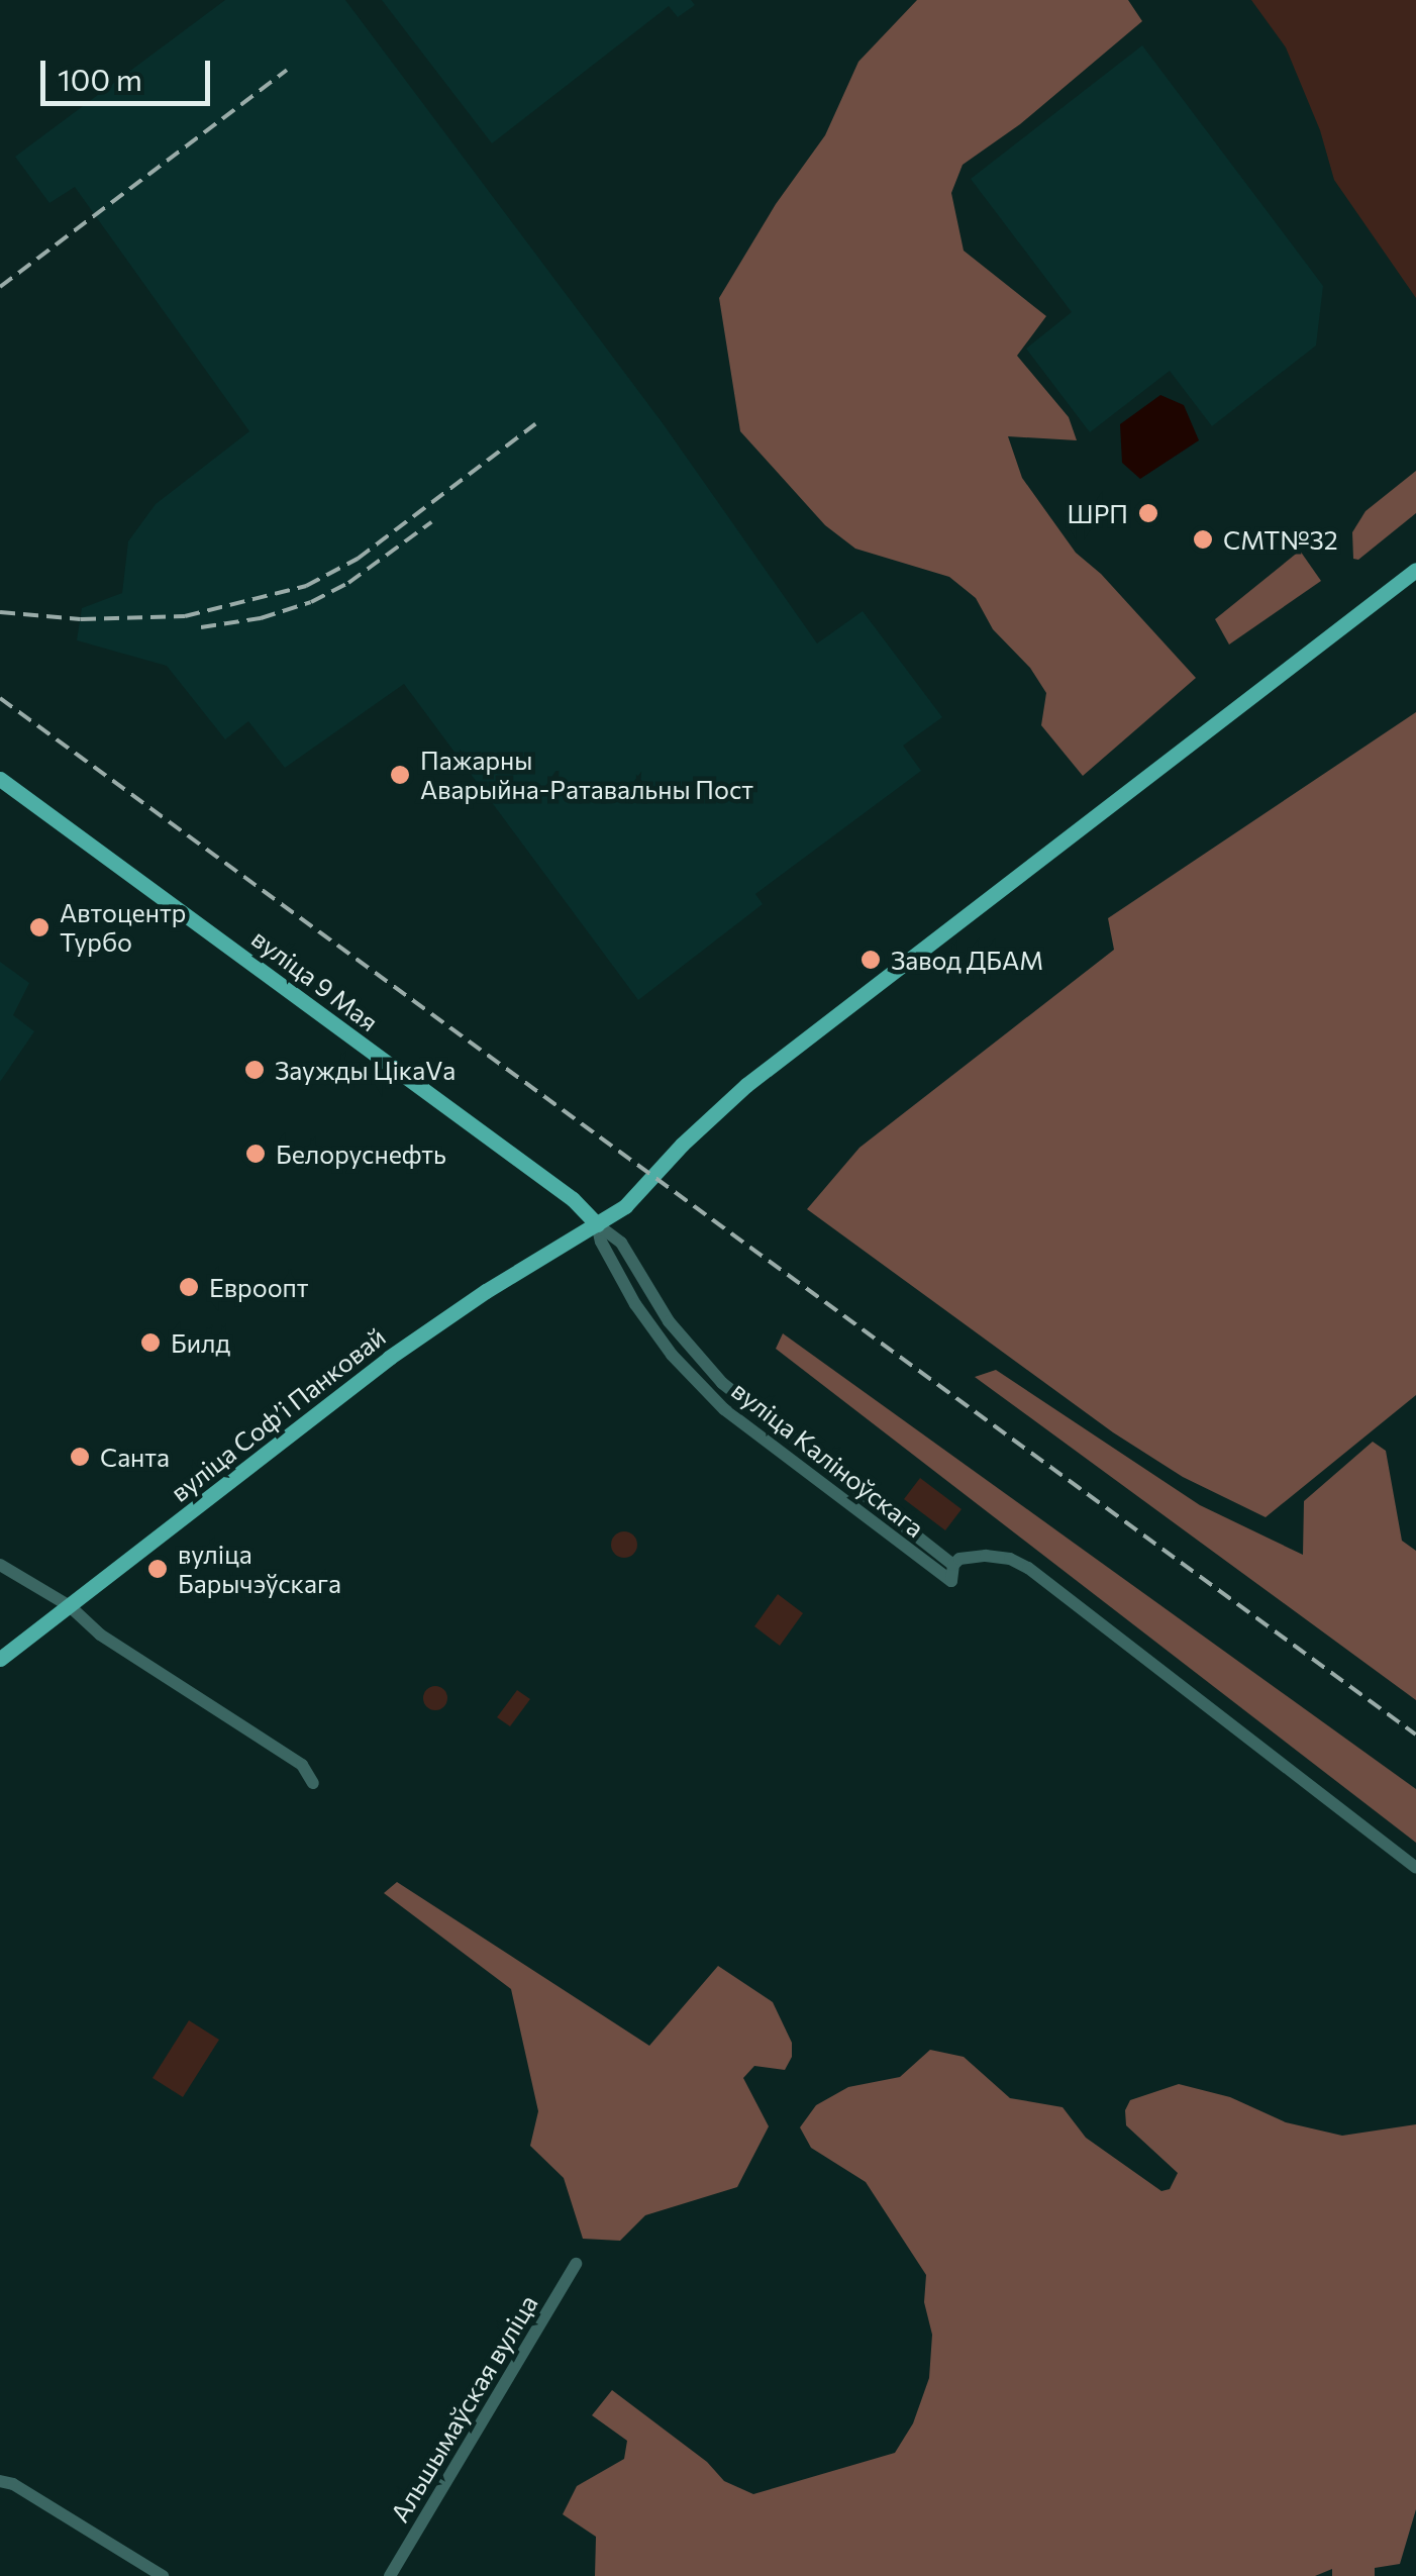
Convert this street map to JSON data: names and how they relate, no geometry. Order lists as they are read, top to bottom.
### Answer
{
  "streets": {
    "main road": ["вуліца 9 Мая", "вуліца Софʼі Панковай"],
    "street": ["вуліца Каліноўскага", "Альшымаўская вуліца"]
  },
  "crossings": [
    ["вуліца 9 Мая", "вуліца Софʼі Панковай"],
    ["вуліца 9 Мая", "вуліца Каліноўскага"],
    ["вуліца Софʼі Панковай", "вуліца Каліноўскага"]
  ],
  "places": [
    "ШРП",
    "СМТ№32",
    "Пажарны Аварыйна-Ратавальны Пост",
    "Автоцентр Турбо",
    "Завод ДБАМ",
    "Заужды ЦікаVа",
    "Белоруснефть",
    "Евроопт",
    "Билд",
    "Санта",
    "вуліца Барычэўскага"
  ],
  "scale_bar": "100 m"
}
